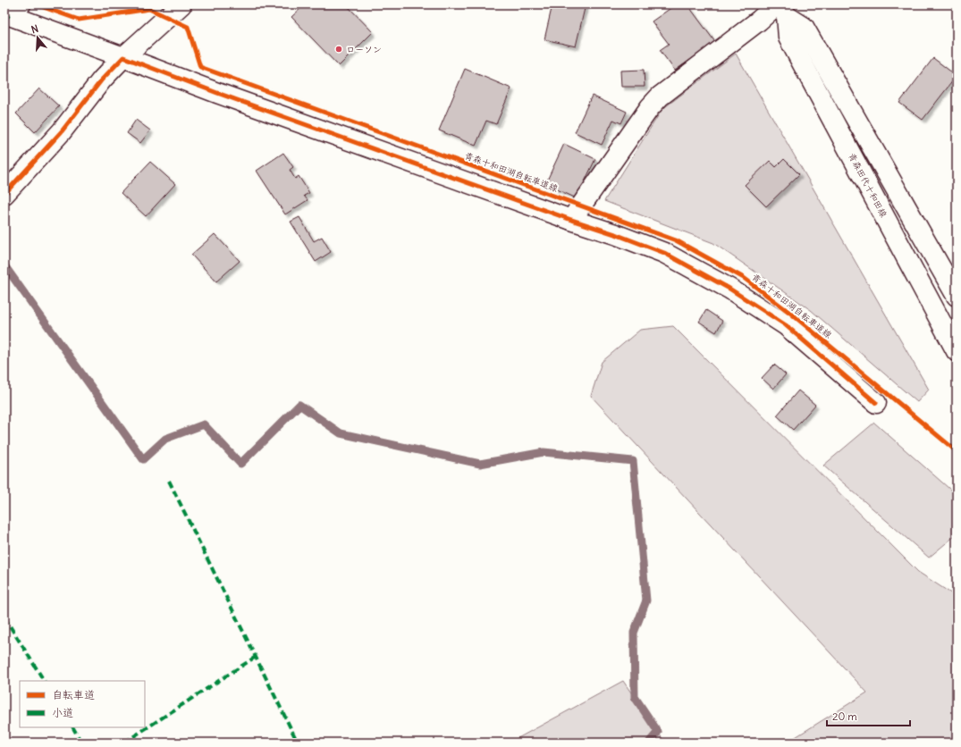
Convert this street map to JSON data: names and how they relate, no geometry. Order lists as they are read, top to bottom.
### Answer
{
  "streets": {
    "street": ["青森田代十和田線"],
    "cycle path": ["青森十和田湖自転車道線"]
  },
  "places": ["ローソン"],
  "legend": ["自転車道", "小道"],
  "scale_bar": "20 m",
  "north": "top"
}
